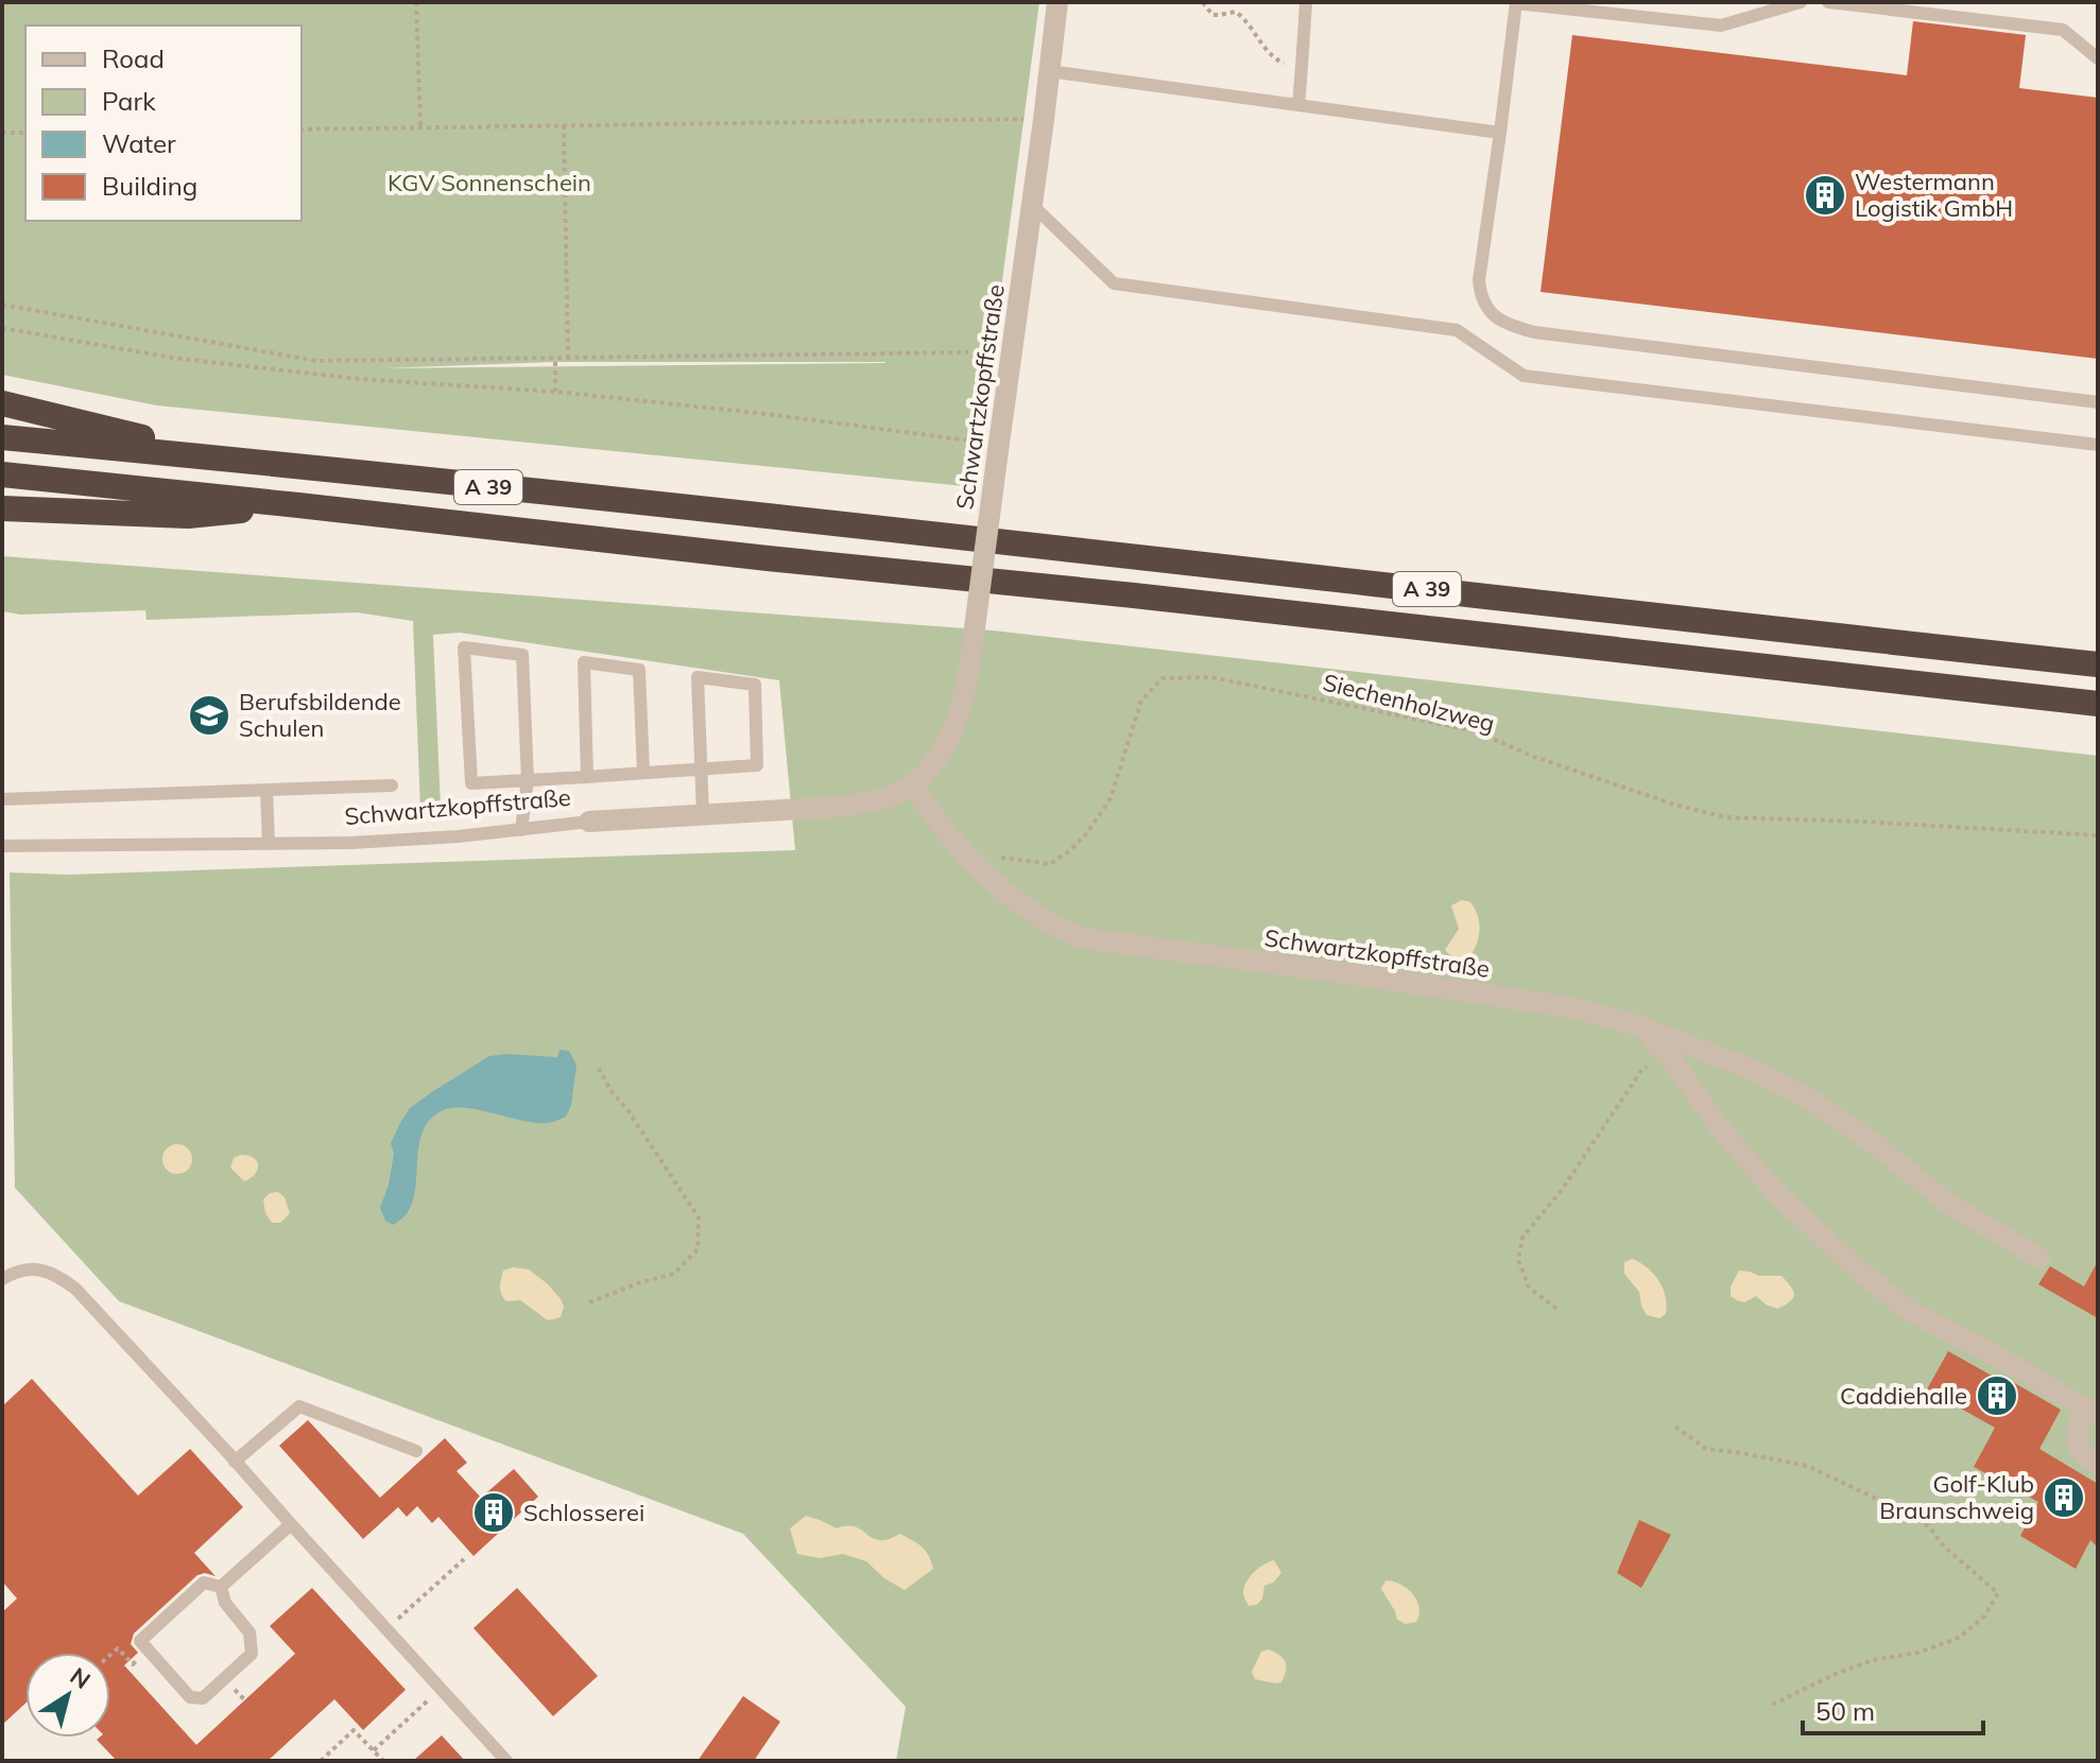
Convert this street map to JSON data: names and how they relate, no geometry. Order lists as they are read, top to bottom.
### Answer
{
  "streets": {
    "highway": ["A 39"],
    "street": ["Schwartzkopffstraße"],
    "path": ["Siechenholzweg"]
  },
  "crossings": [
    ["Schwartzkopffstraße", "Siechenholzweg"]
  ],
  "parks": ["KGV Sonnenschein"],
  "places": {
    "building": [
      "Westermann Logistik GmbH",
      "Caddiehalle",
      "Golf-Klub Braunschweig",
      "Schlosserei"
    ],
    "school or university": ["Berufsbildende Schulen"]
  },
  "legend": [
    "Road",
    "Park",
    "Water",
    "Building"
  ],
  "scale_bar": "50 m",
  "north": "top right"
}
